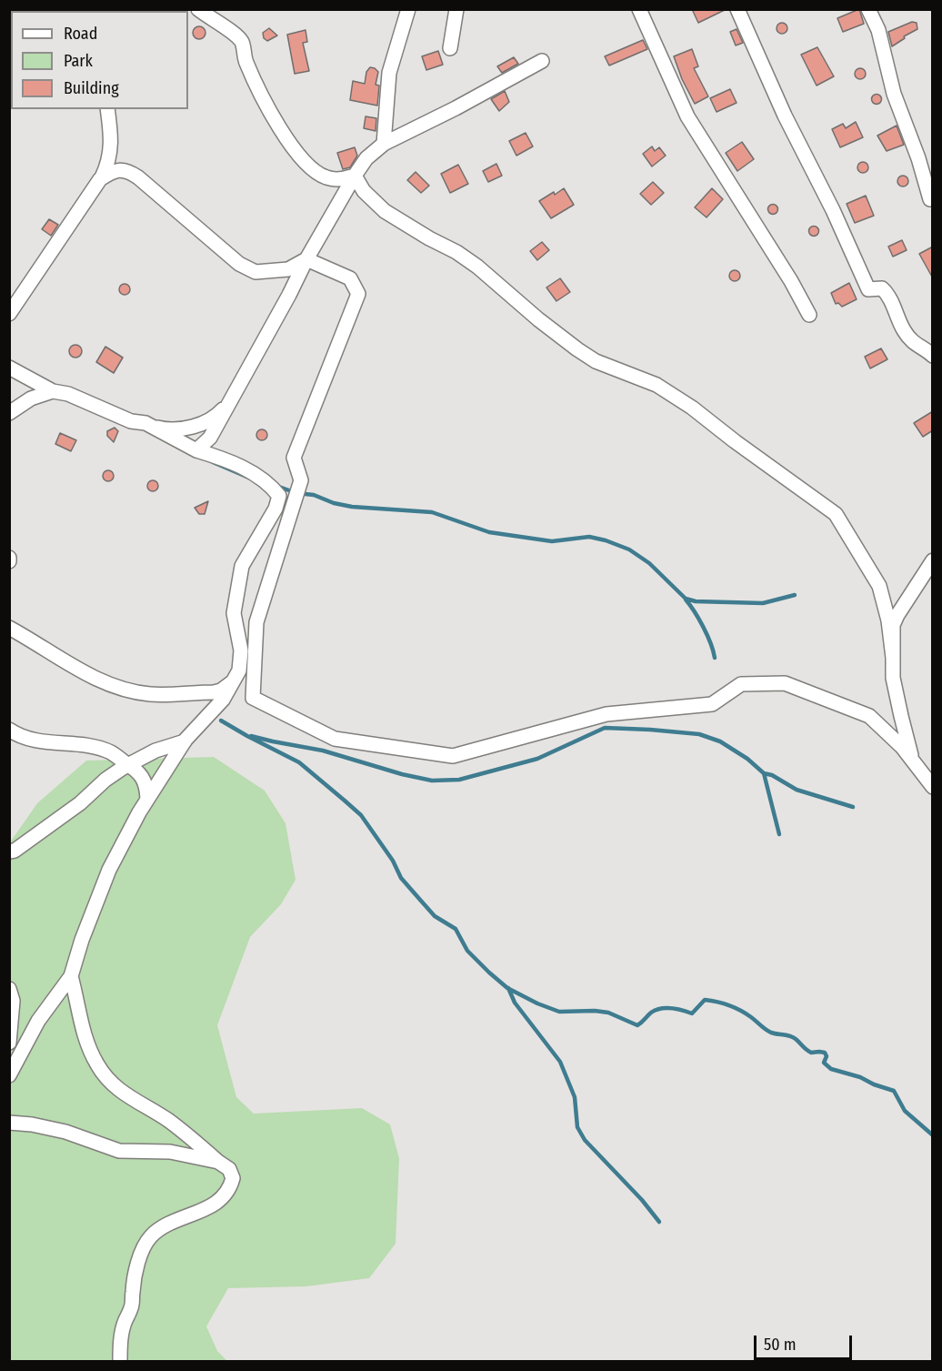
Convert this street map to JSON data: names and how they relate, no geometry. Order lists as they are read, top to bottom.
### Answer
{
  "legend": ["Road", "Park", "Building"],
  "scale_bar": "50 m"
}
